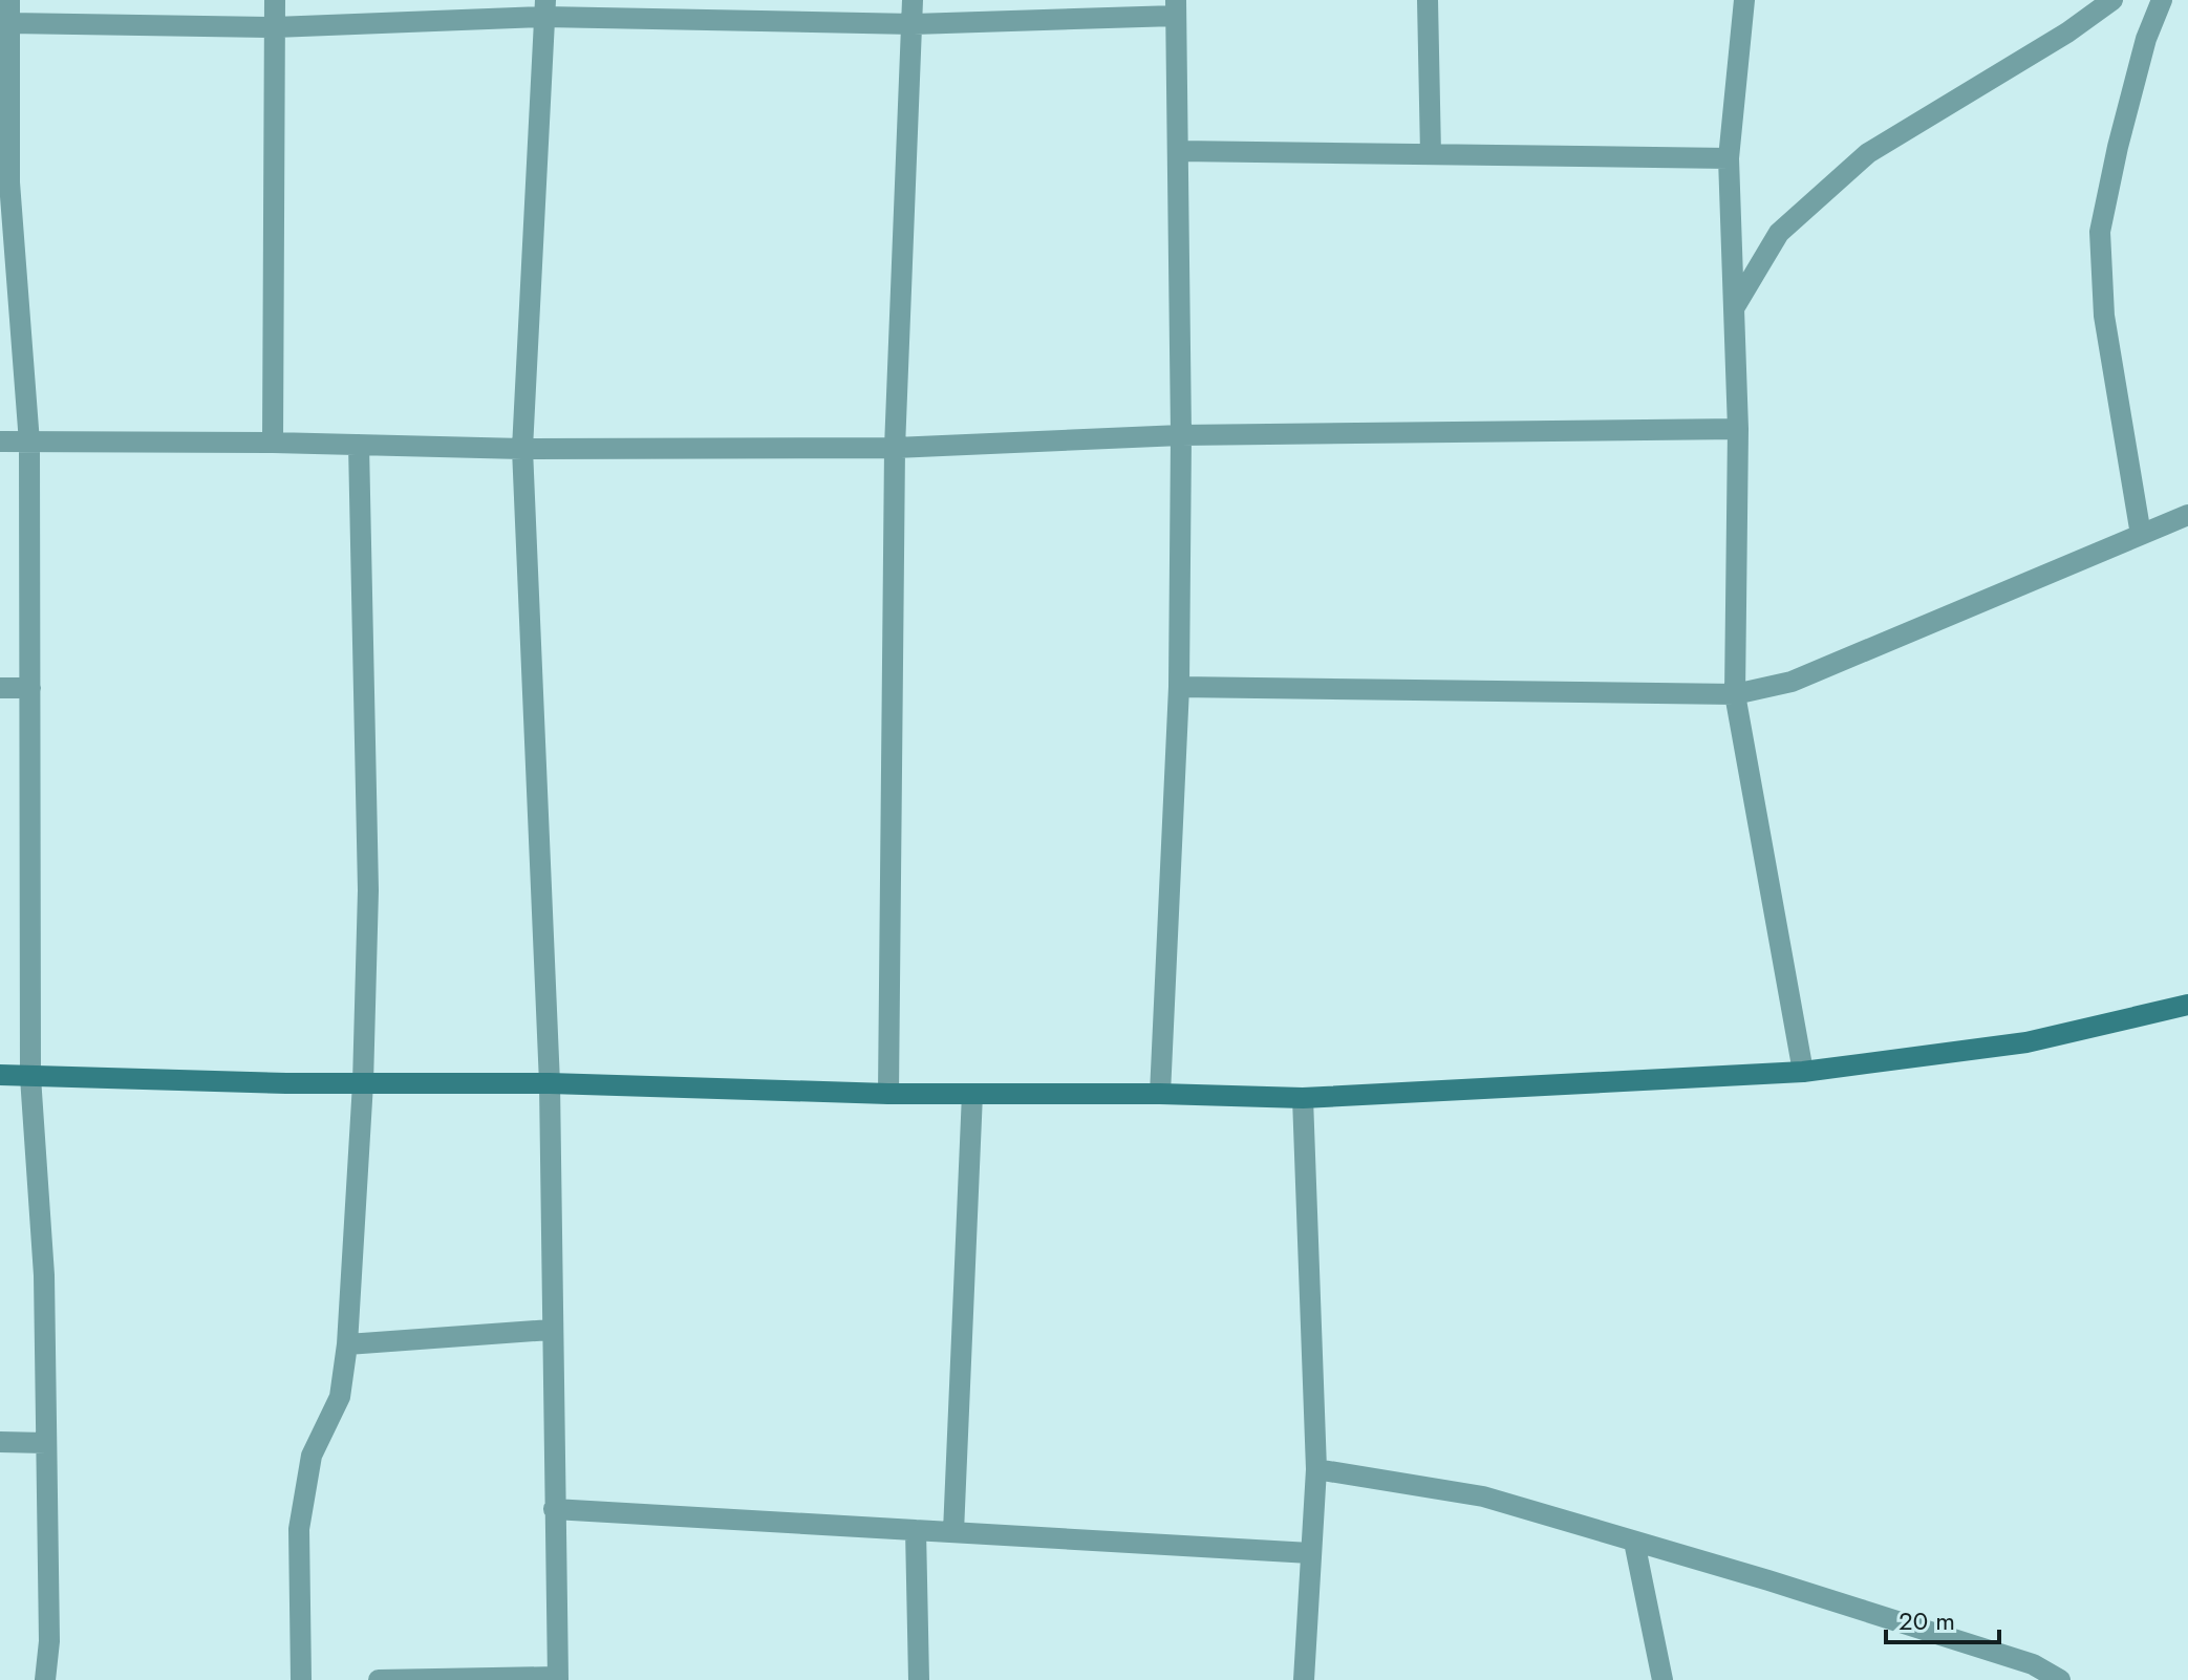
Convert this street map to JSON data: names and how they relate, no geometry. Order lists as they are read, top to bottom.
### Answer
{
  "scale_bar": "20 m"
}
